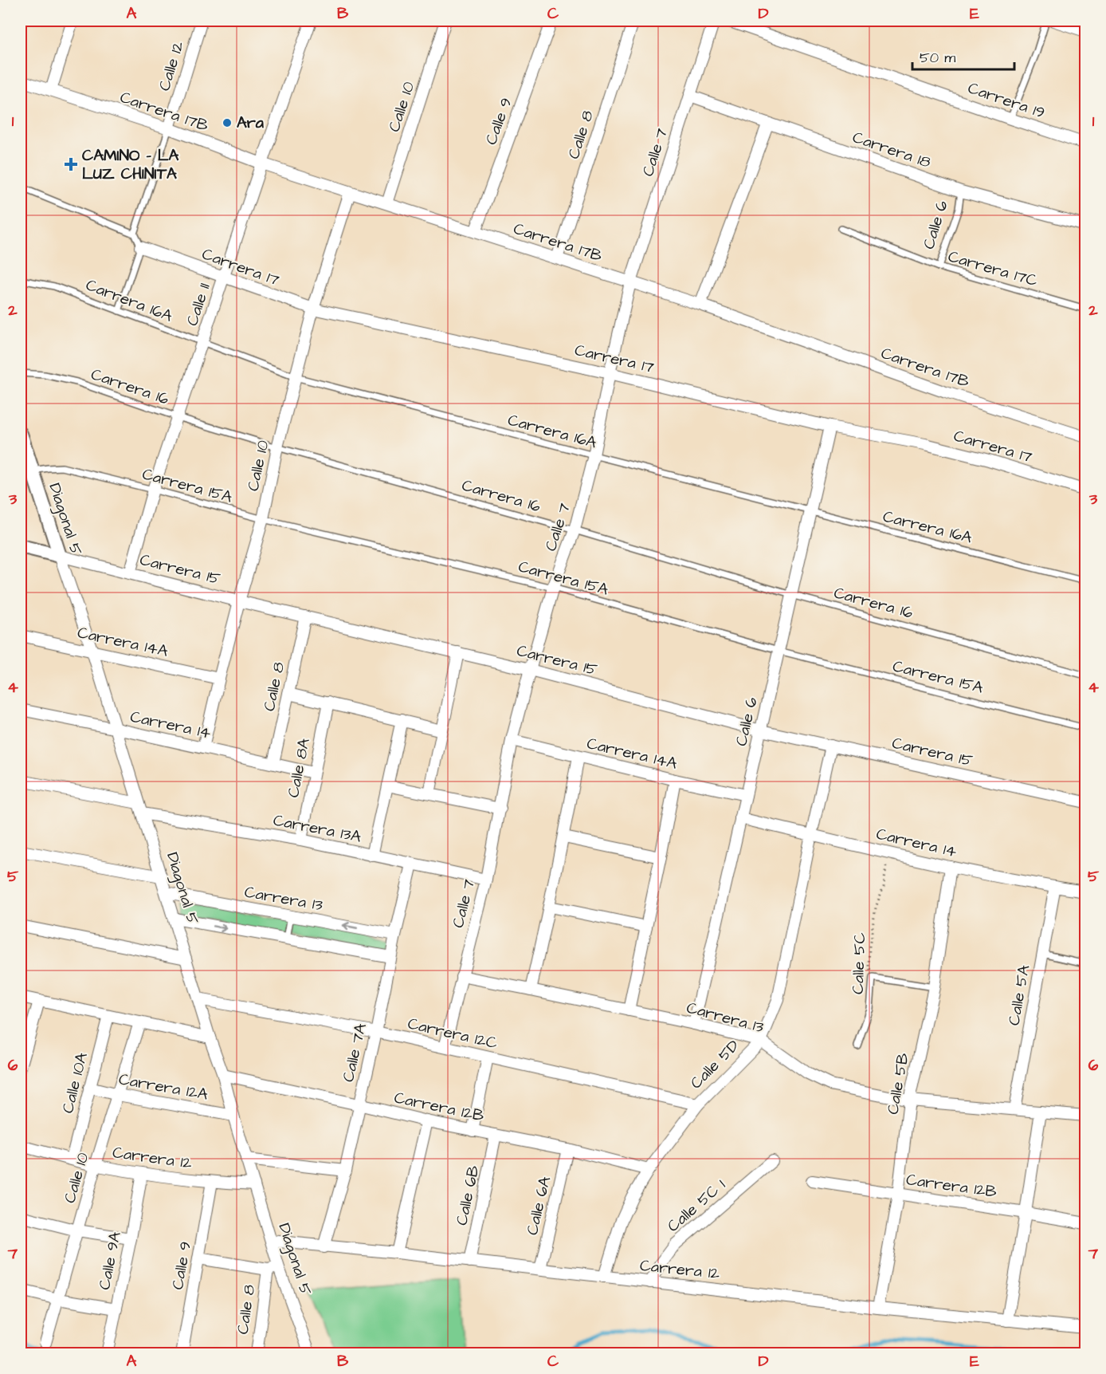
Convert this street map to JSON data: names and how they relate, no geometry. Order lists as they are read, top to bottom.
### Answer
{
  "streets": {
    "street": [
      "Calle 12",
      "Carrera 19",
      "Calle 10",
      "Carrera 17B",
      "Calle 9",
      "Calle 8",
      "Carrera 18",
      "Calle 7",
      "Calle 6",
      "Carrera 17",
      "Calle 11",
      "Diagonal 5",
      "Carrera 15",
      "Carrera 14A",
      "Carrera 14",
      "Calle 8A",
      "Carrera 13A",
      "Carrera 13",
      "Calle 5A",
      "Carrera 12C",
      "Calle 7A",
      "Calle 5D",
      "Calle 10A",
      "Calle 5B",
      "Carrera 12A",
      "Carrera 12B",
      "Carrera 12",
      "Calle 6B",
      "Calle 6A",
      "Calle 5C 1",
      "Calle 9A"
    ],
    "lane": [
      "Carrera 17C",
      "Carrera 16A",
      "Carrera 16",
      "Carrera 15A",
      "Calle 5C"
    ]
  },
  "crossings": [
    ["Calle 12", "Carrera 17B"],
    ["Calle 10", "Carrera 17B"],
    ["Calle 10", "Carrera 17"],
    ["Calle 10", "Carrera 16A"],
    ["Calle 10", "Carrera 16"],
    ["Calle 10", "Carrera 15A"],
    ["Calle 10", "Carrera 15"],
    ["Calle 10", "Carrera 14A"],
    ["Calle 10", "Carrera 14"],
    ["Calle 10", "Carrera 12A"],
    ["Calle 10", "Carrera 12"],
    ["Carrera 17B", "Calle 9"],
    ["Carrera 17B", "Calle 8"],
    ["Carrera 17B", "Calle 7"],
    ["Carrera 17B", "Calle 11"],
    ["Calle 9", "Carrera 12"],
    ["Calle 8", "Diagonal 5"],
    ["Calle 8", "Carrera 15"],
    ["Calle 8", "Carrera 14"],
    ["Carrera 18", "Calle 7"],
    ["Carrera 18", "Calle 6"],
    ["Calle 7", "Carrera 17"],
    ["Calle 7", "Carrera 16A"],
    ["Calle 7", "Carrera 16"],
    ["Calle 7", "Carrera 15A"],
    ["Calle 7", "Carrera 15"],
    ["Calle 7", "Carrera 14A"],
    ["Calle 7", "Carrera 13A"],
    ["Calle 7", "Carrera 13"],
    ["Calle 7", "Carrera 12C"],
    ["Calle 6", "Carrera 17"],
    ["Calle 6", "Carrera 17C"],
    ["Calle 6", "Carrera 16A"],
    ["Calle 6", "Carrera 16"],
    ["Calle 6", "Carrera 15A"],
    ["Calle 6", "Carrera 15"],
    ["Calle 6", "Carrera 14A"],
    ["Calle 6", "Carrera 14"],
    ["Calle 6", "Carrera 13"],
    ["Carrera 17", "Calle 11"],
    ["Carrera 16A", "Calle 11"],
    ["Calle 11", "Carrera 16"],
    ["Calle 11", "Carrera 15A"],
    ["Calle 11", "Carrera 15"],
    ["Carrera 15A", "Diagonal 5"],
    ["Diagonal 5", "Carrera 15"],
    ["Diagonal 5", "Carrera 14A"],
    ["Diagonal 5", "Carrera 14"],
    ["Diagonal 5", "Carrera 13A"],
    ["Diagonal 5", "Carrera 13"],
    ["Diagonal 5", "Carrera 12C"],
    ["Diagonal 5", "Carrera 12A"],
    ["Diagonal 5", "Carrera 12B"],
    ["Diagonal 5", "Carrera 12"],
    ["Carrera 15", "Calle 5D"],
    ["Carrera 14", "Calle 8A"],
    ["Carrera 14", "Calle 5C"],
    ["Carrera 14", "Calle 5A"],
    ["Carrera 14", "Calle 5D"],
    ["Carrera 14", "Calle 5B"],
    ["Calle 8A", "Carrera 13A"],
    ["Carrera 13A", "Calle 7A"],
    ["Carrera 13", "Calle 5A"],
    ["Carrera 13", "Calle 7A"],
    ["Carrera 13", "Calle 5D"],
    ["Carrera 13", "Calle 5B"],
    ["Carrera 12C", "Calle 7A"],
    ["Carrera 12C", "Calle 5D"],
    ["Calle 7A", "Carrera 12B"],
    ["Calle 7A", "Carrera 12"],
    ["Calle 5D", "Carrera 12B"],
    ["Calle 5D", "Carrera 12"],
    ["Calle 10A", "Carrera 12A"],
    ["Calle 10A", "Carrera 12"],
    ["Calle 5B", "Carrera 12B"],
    ["Calle 5B", "Carrera 12"],
    ["Carrera 12B", "Calle 6B"],
    ["Carrera 12B", "Calle 6A"],
    ["Carrera 12", "Calle 6B"],
    ["Carrera 12", "Calle 6A"],
    ["Carrera 12", "Calle 5C 1"],
    ["Carrera 12", "Calle 9A"]
  ],
  "places": {
    "other": ["Ara"],
    "health": ["CAMINO - LA LUZ CHINITA"]
  },
  "scale_bar": "50 m",
  "grid": {
    "columns": [
      "A",
      "B",
      "C",
      "D",
      "E"
    ],
    "rows": [
      "1",
      "2",
      "3",
      "4",
      "5",
      "6",
      "7"
    ]
  }
}
